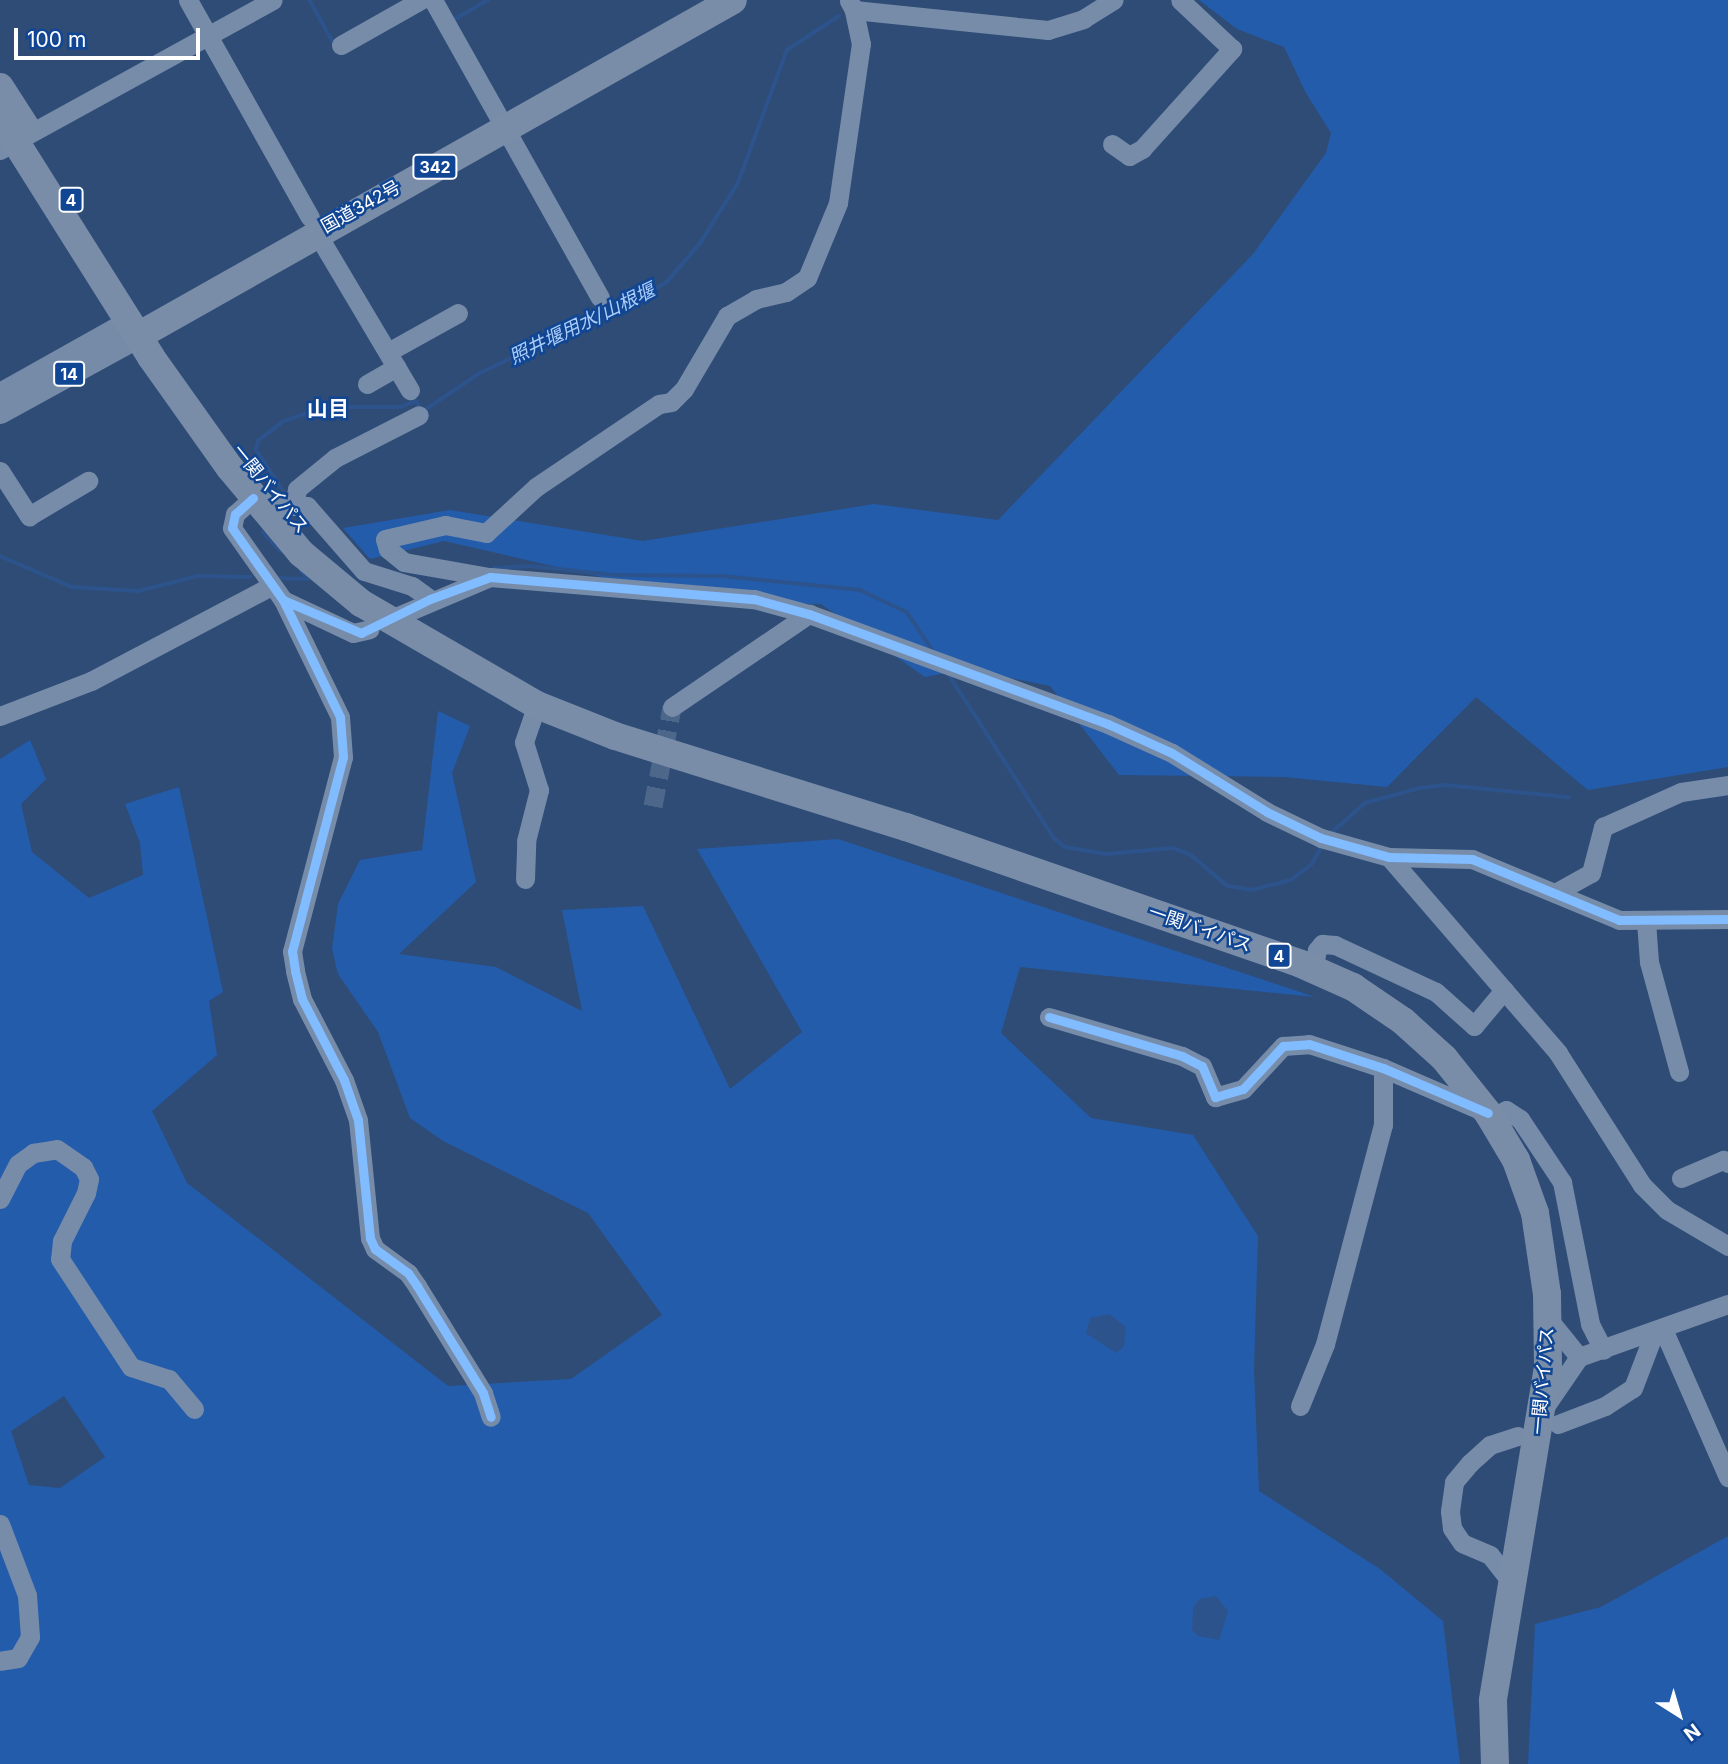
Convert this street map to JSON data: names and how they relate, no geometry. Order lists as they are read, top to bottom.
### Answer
{
  "streets": {
    "highway": [
      "342",
      "4",
      "国道342号",
      "一関バイパス"
    ],
    "main road": ["14"]
  },
  "crossings": [
    ["国道342号", "14"],
    ["国道342号", "一関バイパス"],
    ["14", "一関バイパス"]
  ],
  "districts": ["山目"],
  "water": ["照井堰用水/山根堰"],
  "scale_bar": "100 m",
  "north": "bottom right"
}
